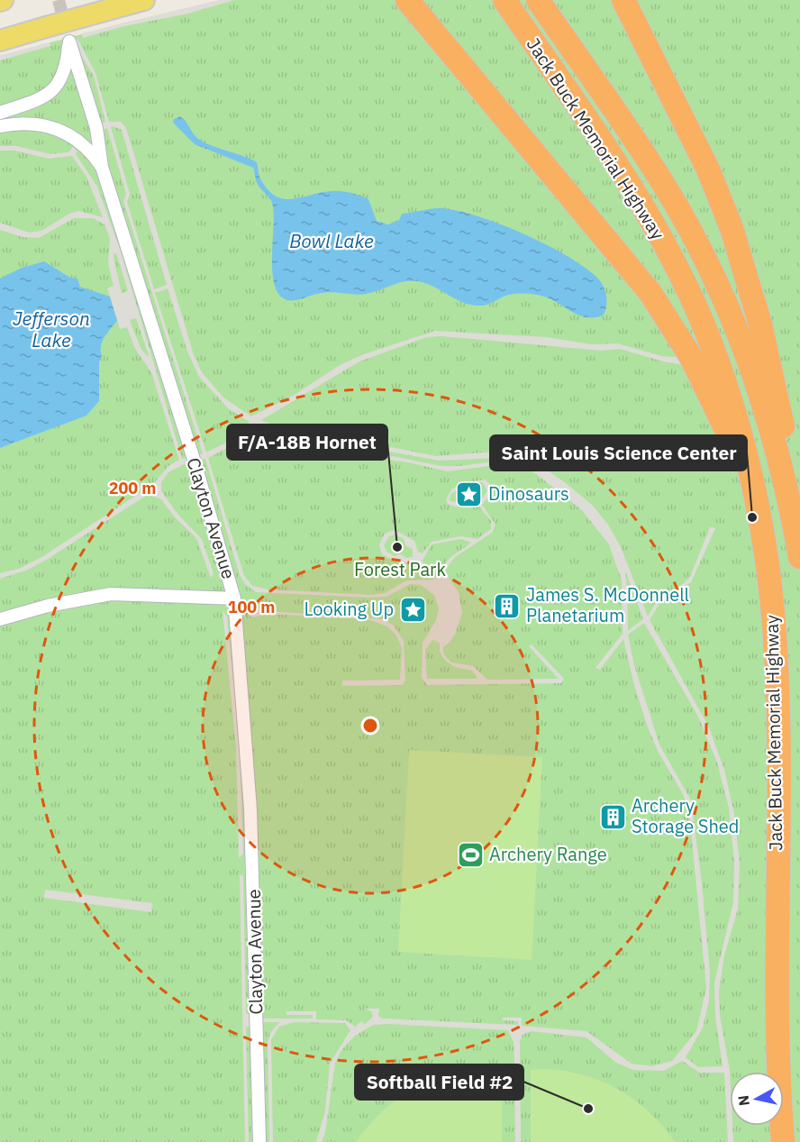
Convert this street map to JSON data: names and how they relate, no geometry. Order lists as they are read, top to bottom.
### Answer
{
  "streets": {
    "highway": ["Jack Buck Memorial Highway"],
    "street": ["Clayton Avenue"]
  },
  "water": ["Bowl Lake", "Jefferson Lake"],
  "parks": ["Forest Park"],
  "places": {
    "place": ["Dinosaurs", "Looking Up"],
    "other": ["Saint Louis Science Center", "F/A-18B Hornet", "Softball Field #2"],
    "building": ["James S. McDonnell Planetarium", "Archery Storage Shed"],
    "sports": ["Archery Range"]
  },
  "north": "left",
  "rings": ["200 m", "100 m"]
}
